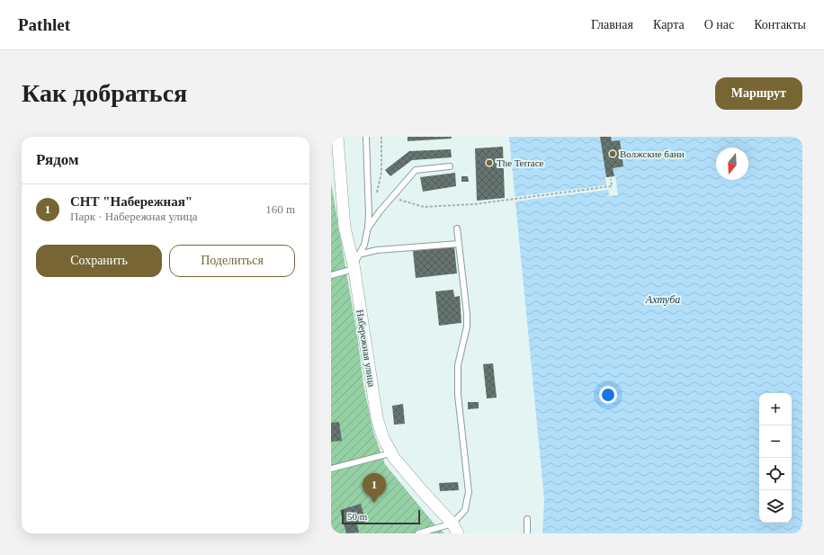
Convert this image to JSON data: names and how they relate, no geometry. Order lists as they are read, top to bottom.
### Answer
{
  "streets": {
    "street": ["Набережная улица"]
  },
  "water": ["Ахтуба"],
  "places": ["Волжские бани", "The Terrace"],
  "scale_bar": "50 m",
  "north": "bottom",
  "page": {
    "header": "Pathlet",
    "nav": [
      "Главная",
      "Карта",
      "О нас",
      "Контакты"
    ],
    "buttons": [
      "Маршрут",
      ["Сохранить", "Поделиться"]
    ],
    "title": "Как добраться",
    "heading": "Рядом",
    "list": [
      {
        "mark": "1",
        "name": "СНТ \"Набережная\"",
        "note": "Парк · Набережная улица",
        "value": "160 m"
      }
    ],
    "map_buttons": ["+", "−"],
    "pins": "1",
    "scale": "50 m"
  }
}
